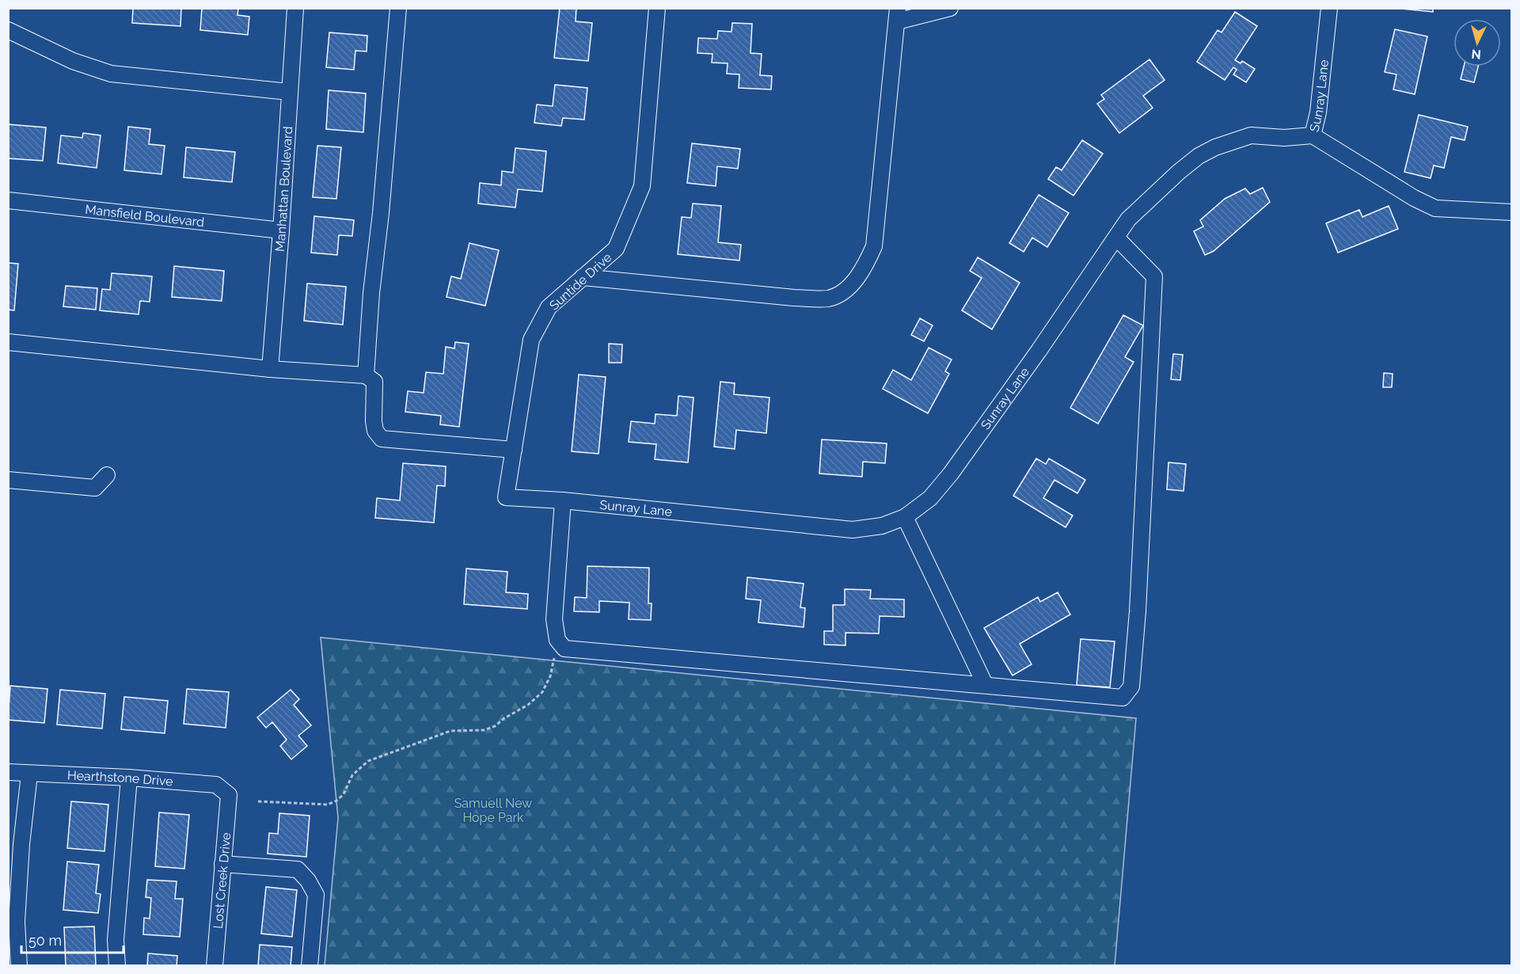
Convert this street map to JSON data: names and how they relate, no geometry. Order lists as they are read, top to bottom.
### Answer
{
  "streets": {
    "street": [
      "Sunray Lane",
      "Manhattan Boulevard",
      "Mansfield Boulevard",
      "Suntide Drive",
      "Hearthstone Drive",
      "Lost Creek Drive"
    ]
  },
  "crossings": [
    ["Sunray Lane", "Suntide Drive"],
    ["Manhattan Boulevard", "Mansfield Boulevard"],
    ["Hearthstone Drive", "Lost Creek Drive"]
  ],
  "parks": ["Samuell New Hope Park"],
  "scale_bar": "50 m",
  "north": "bottom"
}
